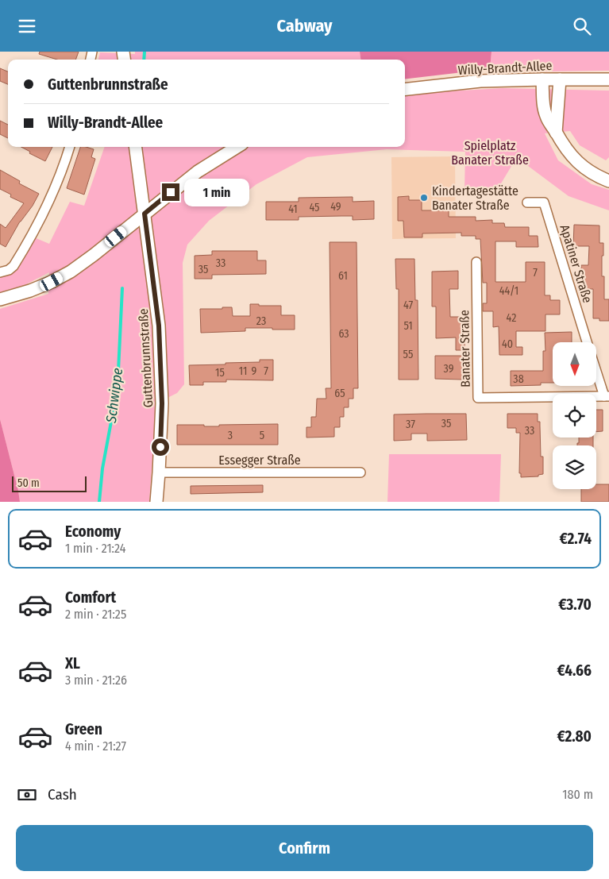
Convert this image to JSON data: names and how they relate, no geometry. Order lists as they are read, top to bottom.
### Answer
{
  "streets": {
    "street": [
      "Willy-Brandt-Allee",
      "Apatiner Straße",
      "Banater Straße",
      "Guttenbrunnstraße",
      "Essegger Straße"
    ]
  },
  "crossings": [
    ["Apatiner Straße", "Banater Straße"],
    ["Guttenbrunnstraße", "Essegger Straße"]
  ],
  "water": ["Schwippe"],
  "parks": ["Spielplatz Banater Straße"],
  "places": ["Kindertagestätte Banater Straße"],
  "house_numbers": [
    "49",
    "45",
    "41",
    "33",
    "35",
    "7",
    "61",
    "44/1",
    "47",
    "42",
    "23",
    "51",
    "63",
    "40",
    "55",
    "39",
    "11",
    "9",
    "7",
    "15",
    "38",
    "65",
    "35",
    "37",
    "33",
    "3",
    "5"
  ],
  "scale_bar": "50 m",
  "north": "bottom",
  "page": {
    "header": "Cabway",
    "banner": ["Guttenbrunnstraße", "Willy-Brandt-Allee"],
    "bubble": "1 min",
    "scale": "50 m",
    "list": [
      {
        "name": "Economy",
        "note": "1 min · 21:24",
        "value": "€2.74"
      },
      {
        "name": "Comfort",
        "note": "2 min · 21:25",
        "value": "€3.70"
      },
      {
        "name": "XL",
        "note": "3 min · 21:26",
        "value": "€4.66"
      },
      {
        "name": "Green",
        "note": "4 min · 21:27",
        "value": "€2.80"
      }
    ],
    "pay": ["Cash", "180 m"],
    "buttons": "Confirm"
  }
}
